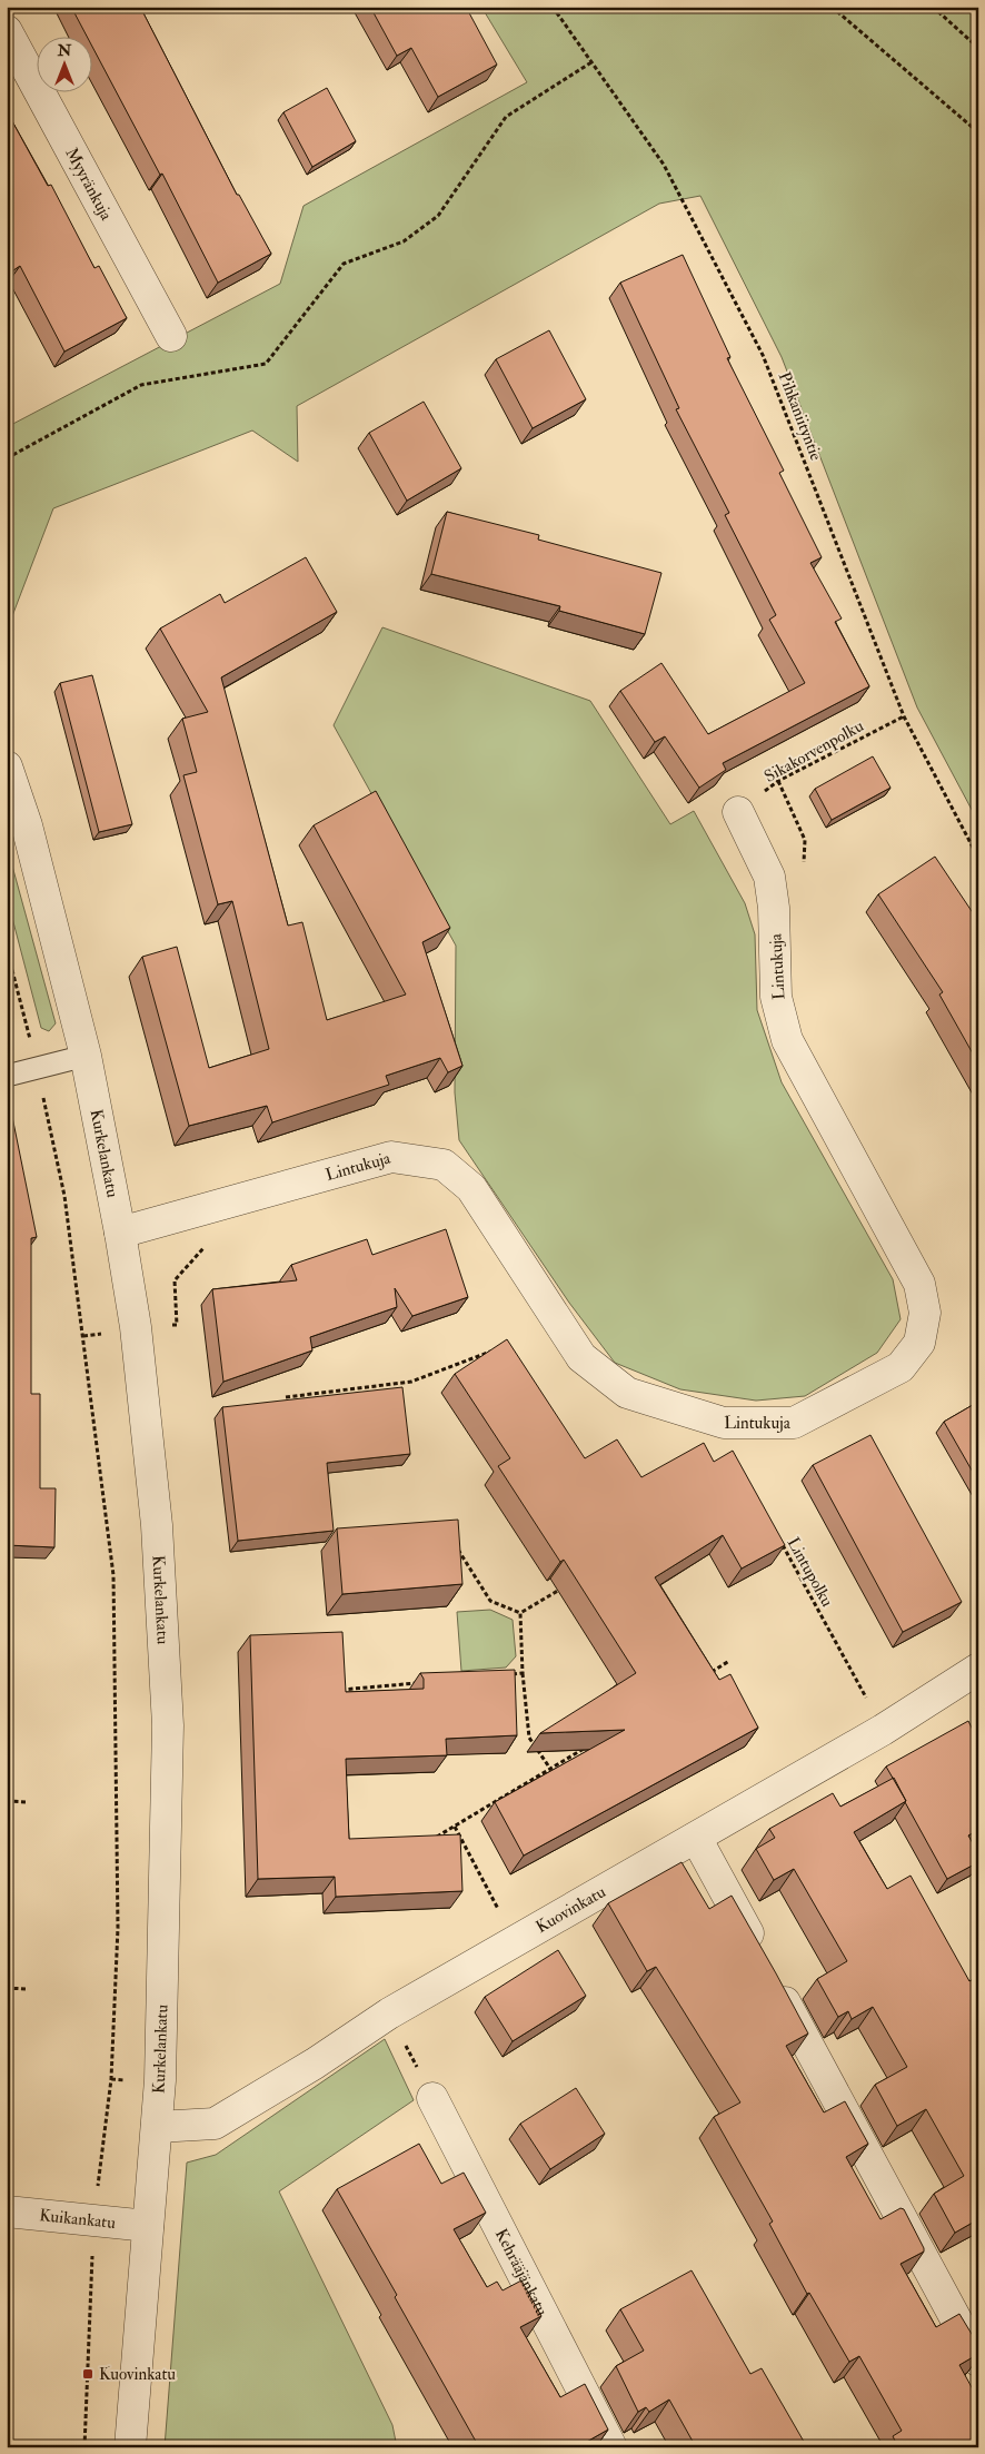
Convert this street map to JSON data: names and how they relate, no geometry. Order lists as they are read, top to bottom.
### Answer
{
  "streets": {
    "street": [
      "Myyränkuja",
      "Lintukuja",
      "Kurkelankatu",
      "Kuovinkatu",
      "Kuikankatu",
      "Kehrääjänkatu"
    ],
    "path": ["Pihkaniityntie", "Sikakorvenpolku", "Lintupolku"]
  },
  "crossings": [
    ["Pihkaniityntie", "Sikakorvenpolku"],
    ["Sikakorvenpolku", "Lintukuja"],
    ["Lintukuja", "Kurkelankatu"],
    ["Kurkelankatu", "Kuovinkatu"],
    ["Kurkelankatu", "Kuikankatu"],
    ["Lintupolku", "Kuovinkatu"]
  ],
  "places": {
    "transit": ["Kuovinkatu"]
  },
  "north": "top"
}
